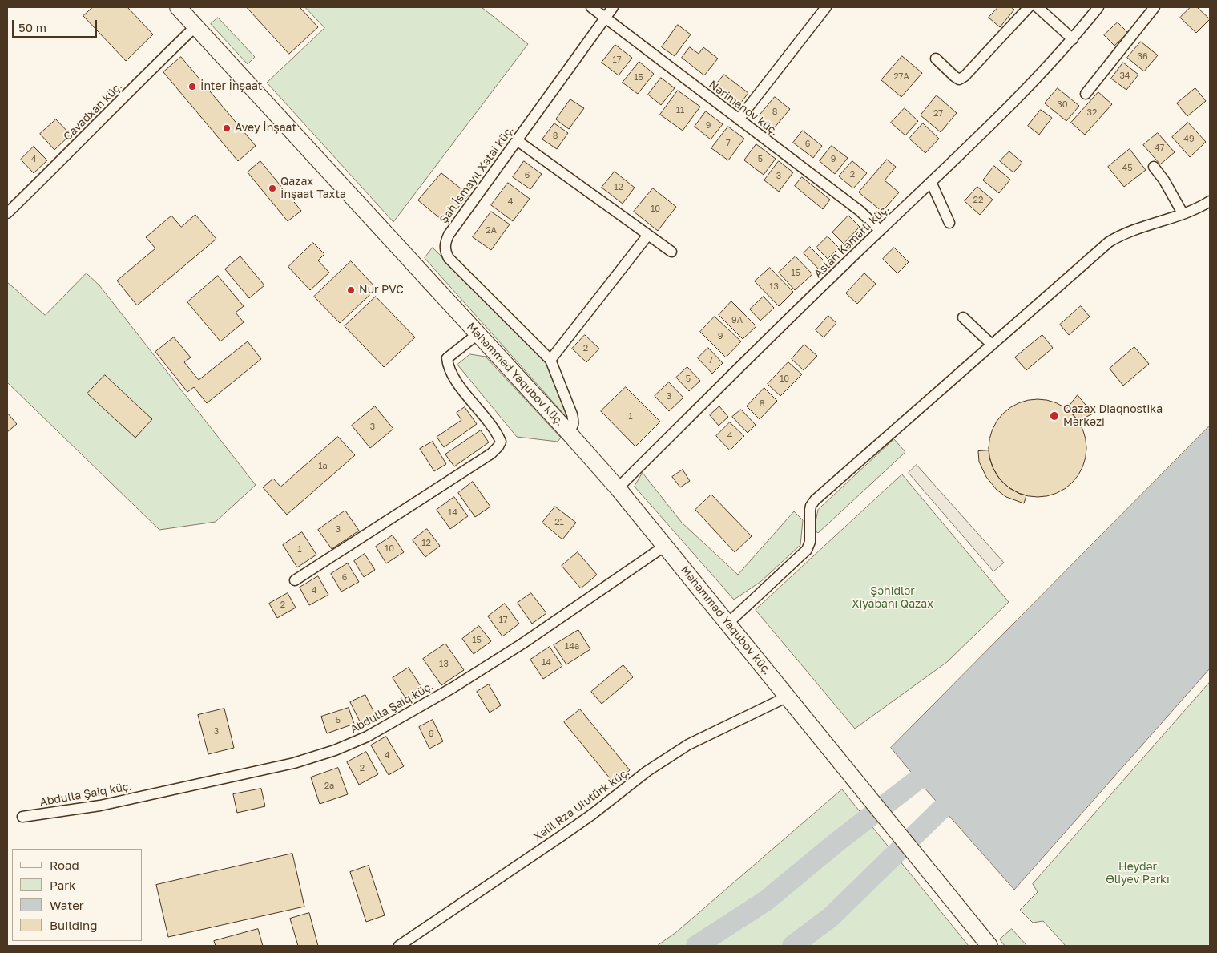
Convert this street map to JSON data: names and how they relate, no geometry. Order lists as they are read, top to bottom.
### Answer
{
  "streets": {
    "main road": ["Məhəmməd Yaqubov küç."],
    "street": [
      "Nərimanov küç.",
      "Cavadxan küç.",
      "Şah İsmayıl Xətai küç.",
      "Aslan Kəmərli küç.",
      "Abdulla Şaiq küç.",
      "Xəlil Rza Ulutürk küç."
    ]
  },
  "crossings": [
    ["Nərimanov küç.", "Şah İsmayıl Xətai küç."],
    ["Nərimanov küç.", "Aslan Kəmərli küç."],
    ["Cavadxan küç.", "Məhəmməd Yaqubov küç."],
    ["Şah İsmayıl Xətai küç.", "Məhəmməd Yaqubov küç."],
    ["Aslan Kəmərli küç.", "Məhəmməd Yaqubov küç."],
    ["Məhəmməd Yaqubov küç.", "Abdulla Şaiq küç."],
    ["Məhəmməd Yaqubov küç.", "Xəlil Rza Ulutürk küç."]
  ],
  "parks": ["Şəhidlər Xiyabanı Qazax", "Heydər Əliyev Parkı"],
  "places": [
    "İnter İnşaat",
    "Avey İnşaat",
    "Qazax İnşaat Taxta",
    "Nur PVC",
    "Qazax Diaqnostika Mərkəzi"
  ],
  "house_numbers": [
    "36",
    "17",
    "34",
    "27A",
    "15",
    "30",
    "11",
    "8",
    "32",
    "27",
    "9",
    "8",
    "49",
    "7",
    "6",
    "47",
    "4",
    "5",
    "9",
    "45",
    "2",
    "6",
    "3",
    "12",
    "22",
    "4",
    "10",
    "2A",
    "15",
    "13",
    "9A",
    "9",
    "2",
    "7",
    "5",
    "10",
    "3",
    "8",
    "1",
    "3",
    "4",
    "1a",
    "14",
    "21",
    "3",
    "12",
    "10",
    "1",
    "6",
    "4",
    "2",
    "17",
    "15",
    "14a",
    "14",
    "13",
    "5",
    "3",
    "6",
    "4",
    "2",
    "2a"
  ],
  "legend": [
    "Road",
    "Park",
    "Water",
    "Building"
  ],
  "scale_bar": "50 m"
}
